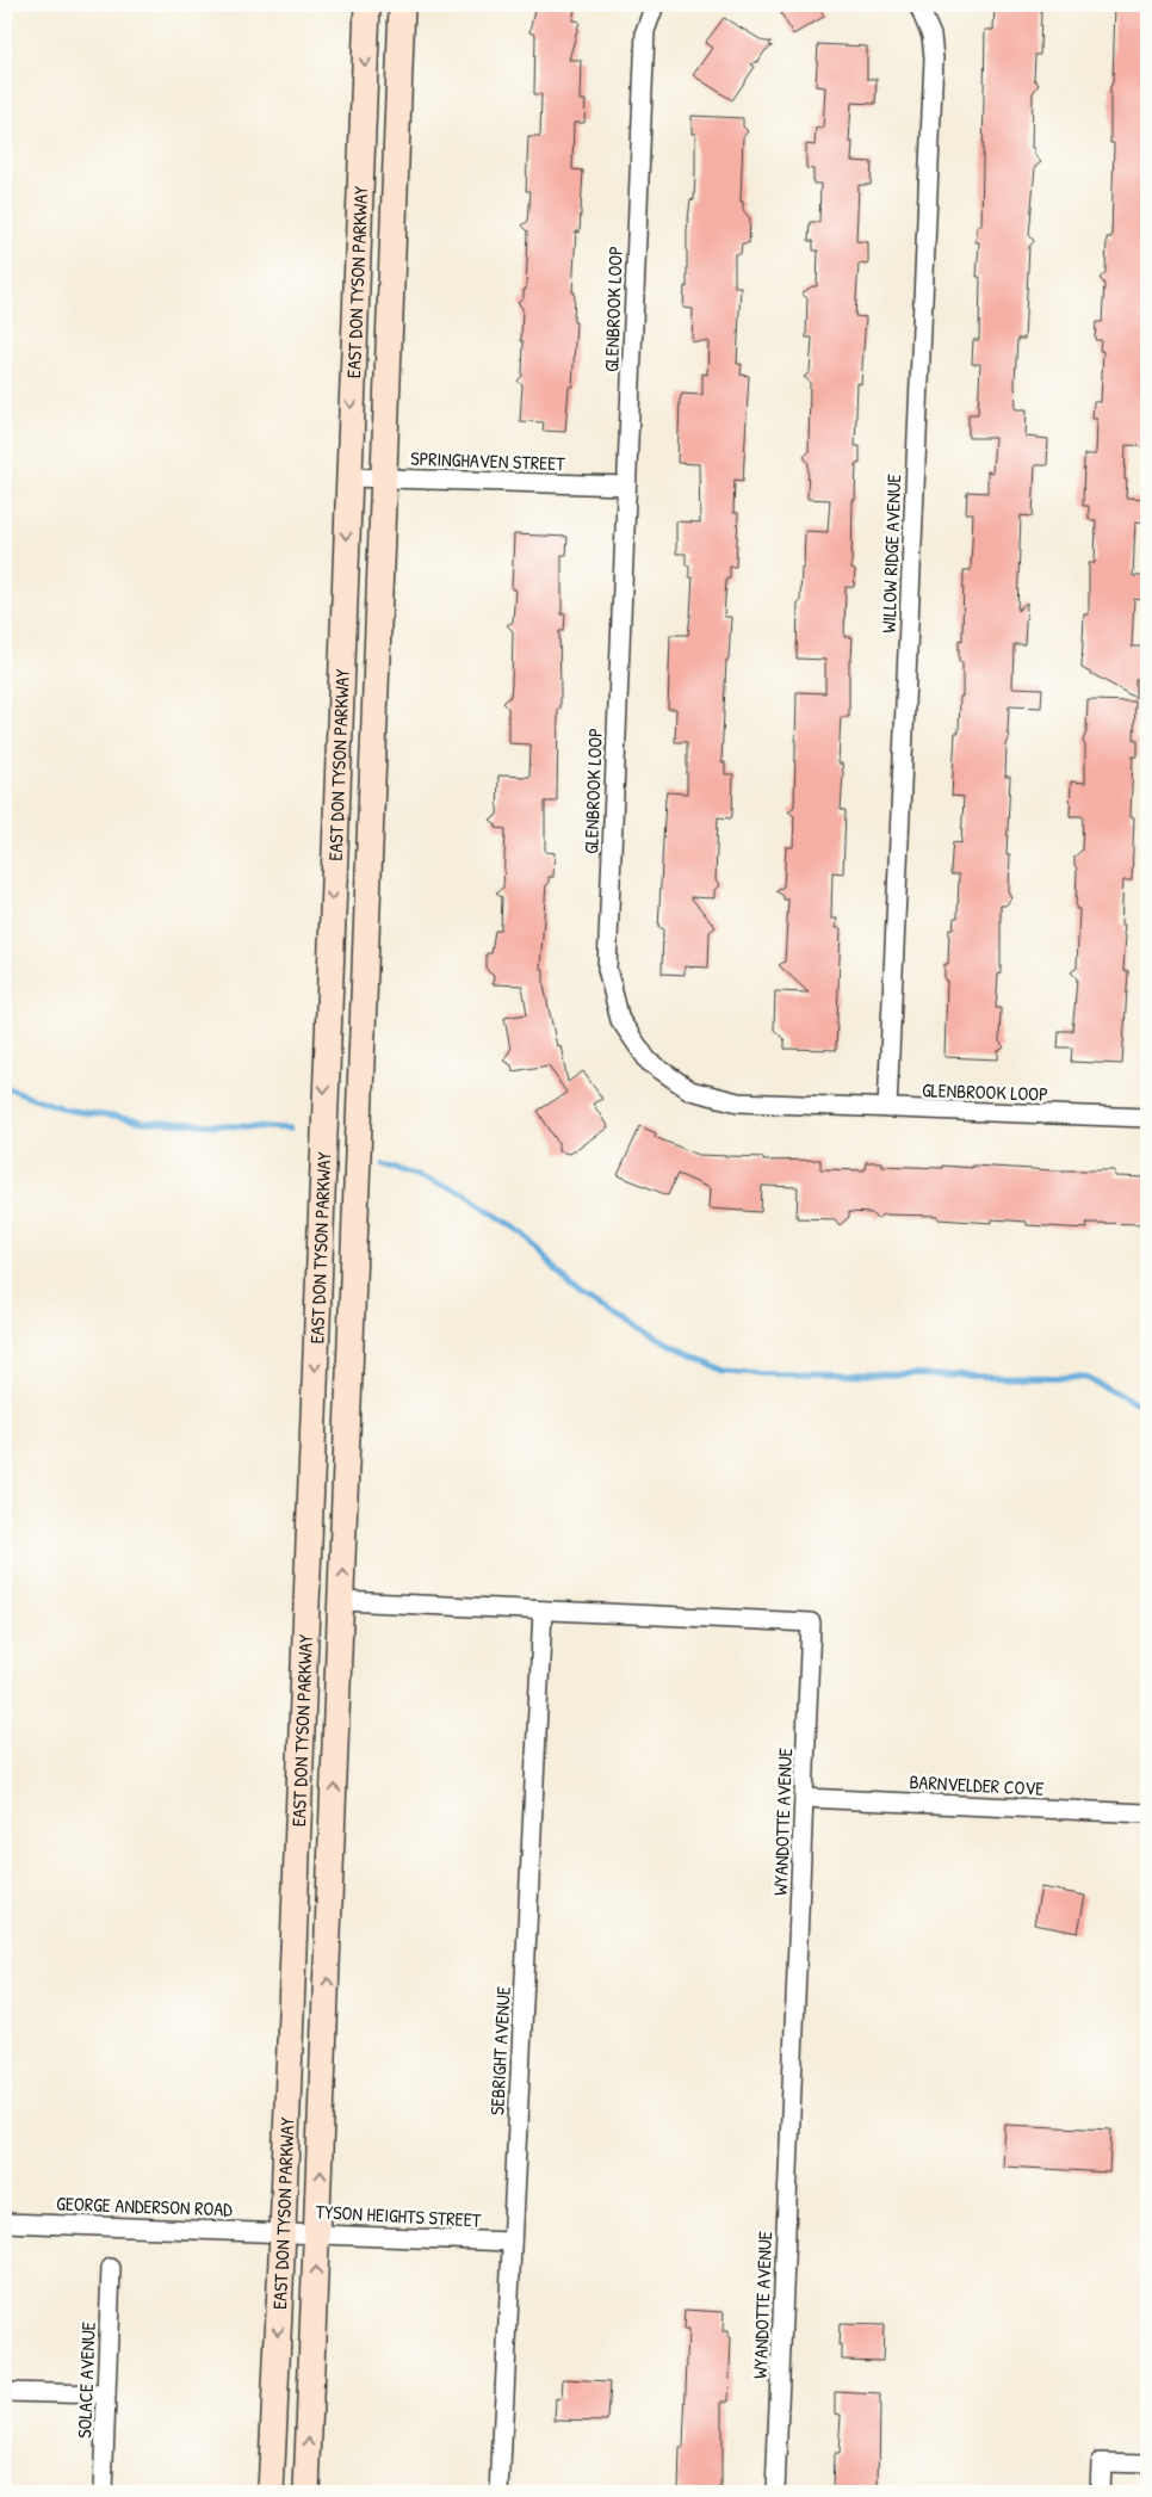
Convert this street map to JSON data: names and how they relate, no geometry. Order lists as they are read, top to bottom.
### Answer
{
  "streets": {
    "main road": ["EAST DON TYSON PARKWAY"],
    "street": [
      "GLENBROOK LOOP",
      "SPRINGHAVEN STREET",
      "WILLOW RIDGE AVENUE",
      "BARNVELDER COVE",
      "WYANDOTTE AVENUE",
      "SEBRIGHT AVENUE",
      "GEORGE ANDERSON ROAD",
      "TYSON HEIGHTS STREET",
      "SOLACE AVENUE"
    ]
  },
  "crossings": [
    ["EAST DON TYSON PARKWAY", "SPRINGHAVEN STREET"],
    ["EAST DON TYSON PARKWAY", "WYANDOTTE AVENUE"],
    ["EAST DON TYSON PARKWAY", "GEORGE ANDERSON ROAD"],
    ["EAST DON TYSON PARKWAY", "TYSON HEIGHTS STREET"],
    ["GLENBROOK LOOP", "SPRINGHAVEN STREET"],
    ["GLENBROOK LOOP", "WILLOW RIDGE AVENUE"],
    ["BARNVELDER COVE", "WYANDOTTE AVENUE"],
    ["WYANDOTTE AVENUE", "SEBRIGHT AVENUE"],
    ["SEBRIGHT AVENUE", "TYSON HEIGHTS STREET"],
    ["GEORGE ANDERSON ROAD", "TYSON HEIGHTS STREET"]
  ]
}
